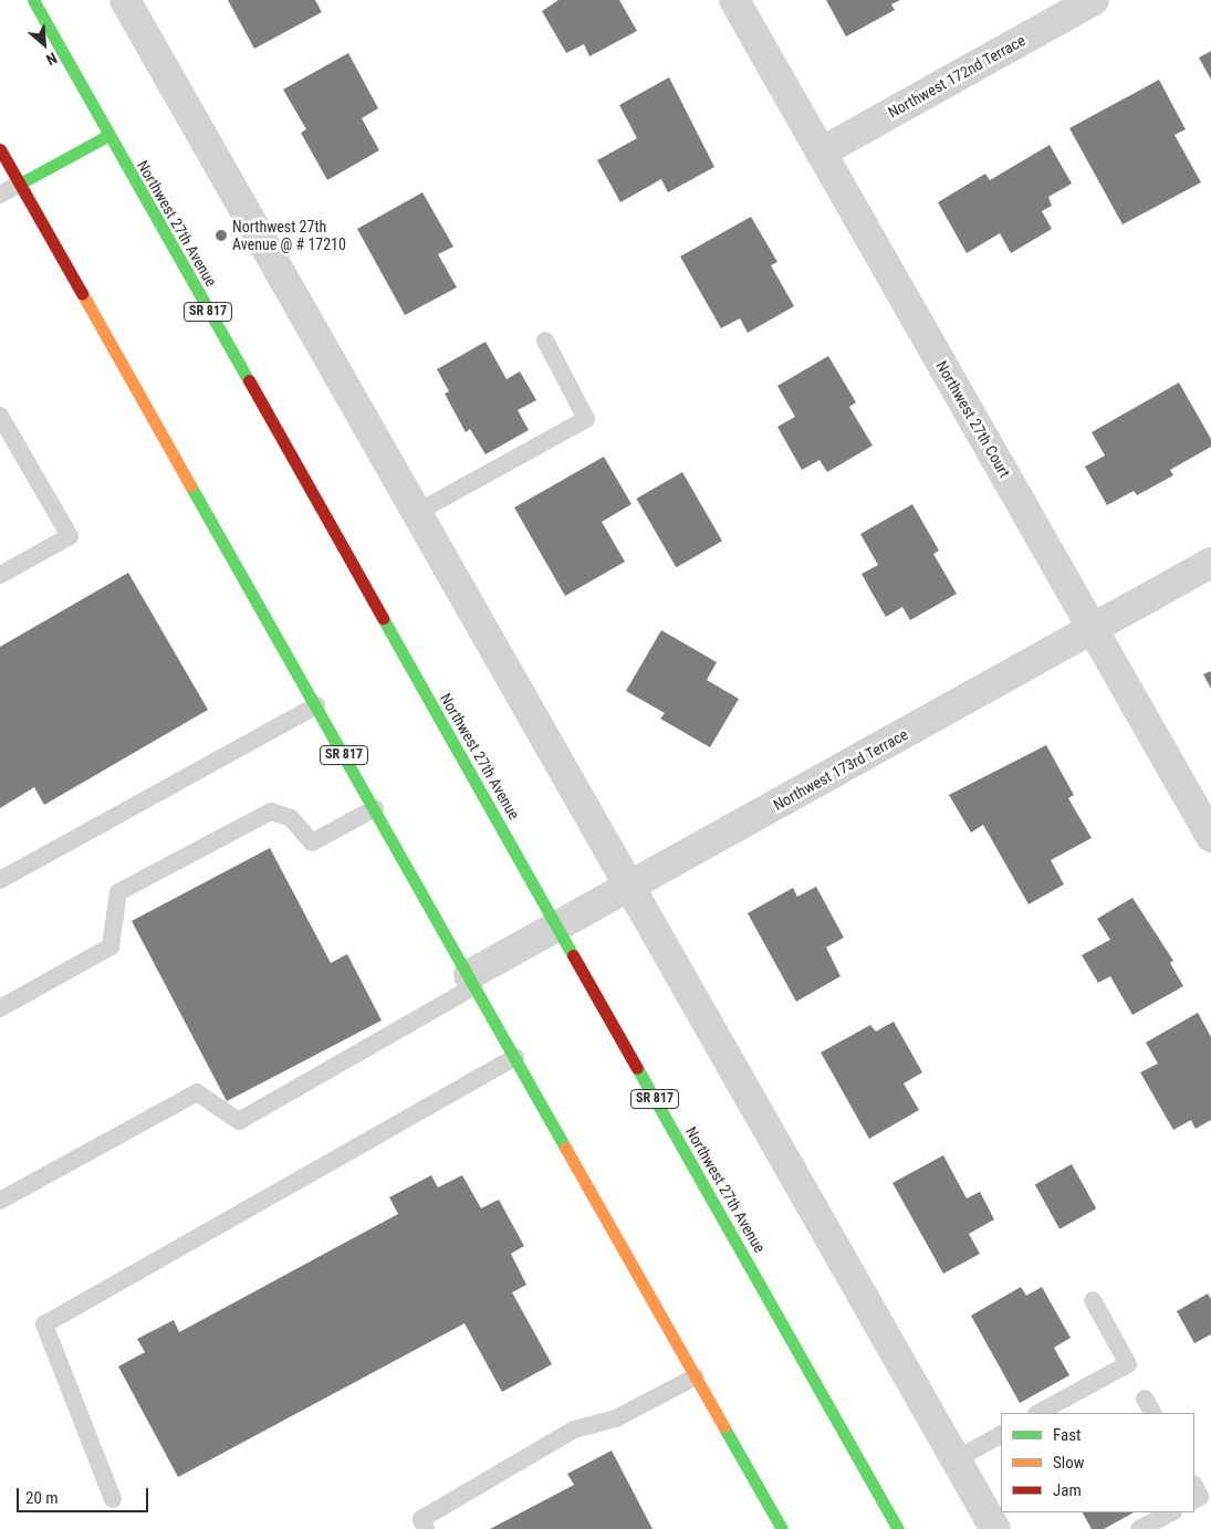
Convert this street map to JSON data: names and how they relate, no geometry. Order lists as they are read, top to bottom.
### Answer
{
  "streets": {
    "main road": ["Northwest 27th Avenue", "SR 817"],
    "street": ["Northwest 172nd Terrace", "Northwest 27th Court", "Northwest 173rd Terrace"]
  },
  "crossings": [
    ["Northwest 172nd Terrace", "Northwest 27th Court"],
    ["Northwest 27th Avenue", "Northwest 173rd Terrace"],
    ["SR 817", "Northwest 173rd Terrace"],
    ["Northwest 27th Court", "Northwest 173rd Terrace"]
  ],
  "places": ["Northwest 27th Avenue @ # 17210"],
  "legend": ["Fast", "Slow", "Jam"],
  "scale_bar": "20 m",
  "north": "bottom right"
}
